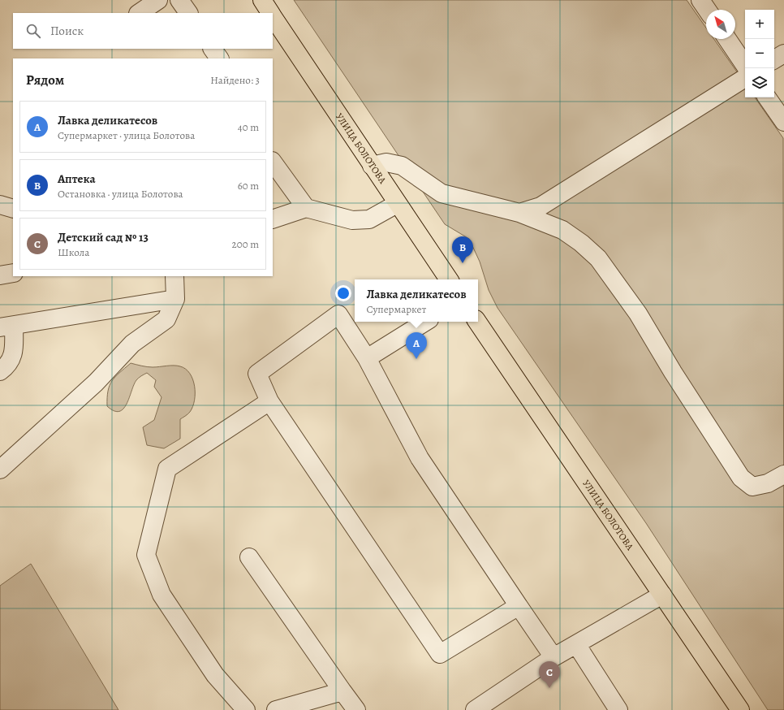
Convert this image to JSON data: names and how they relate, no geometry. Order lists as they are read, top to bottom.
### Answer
{
  "streets": {
    "main road": ["УЛИЦА БОЛОТОВА"]
  },
  "north": "top left",
  "page": {
    "map_buttons": ["+", "−"],
    "search": "Поиск",
    "heading": ["Рядом", "Найдено: 3"],
    "list": [
      {
        "mark": "A",
        "name": "Лавка деликатесов",
        "note": "Супермаркет · улица Болотова",
        "value": "40 m"
      },
      {
        "mark": "B",
        "name": "Аптека",
        "note": "Остановка · улица Болотова",
        "value": "60 m"
      },
      {
        "mark": "C",
        "name": "Детский сад № 13",
        "note": "Школа",
        "value": "200 m"
      }
    ],
    "pins": ["B", "A", "C"],
    "popup": ["Лавка деликатесов", "Супермаркет"]
  }
}
